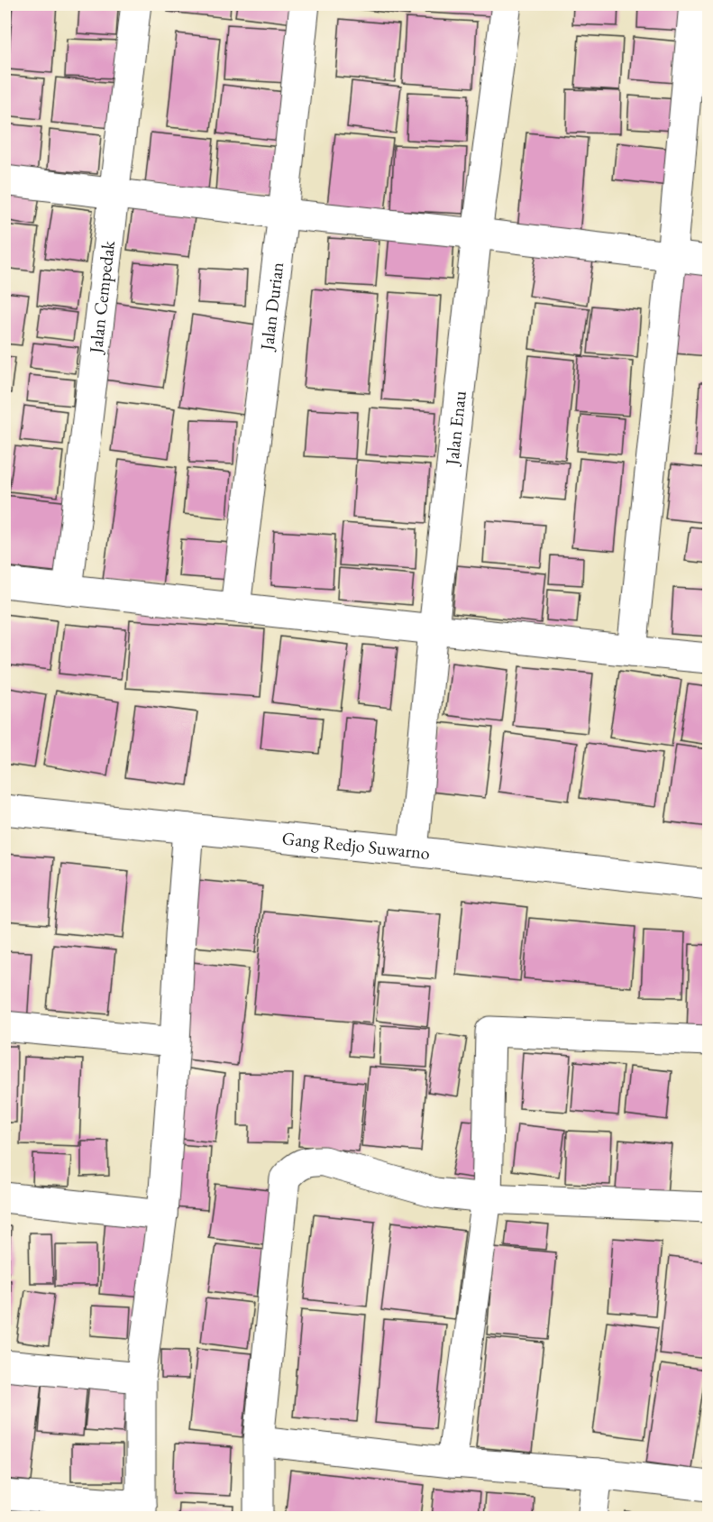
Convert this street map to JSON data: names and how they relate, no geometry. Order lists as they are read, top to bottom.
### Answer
{
  "streets": {
    "street": [
      "Jalan Cempedak",
      "Jalan Durian",
      "Jalan Enau",
      "Gang Redjo Suwarno"
    ]
  },
  "crossings": [
    ["Jalan Enau", "Gang Redjo Suwarno"]
  ]
}
